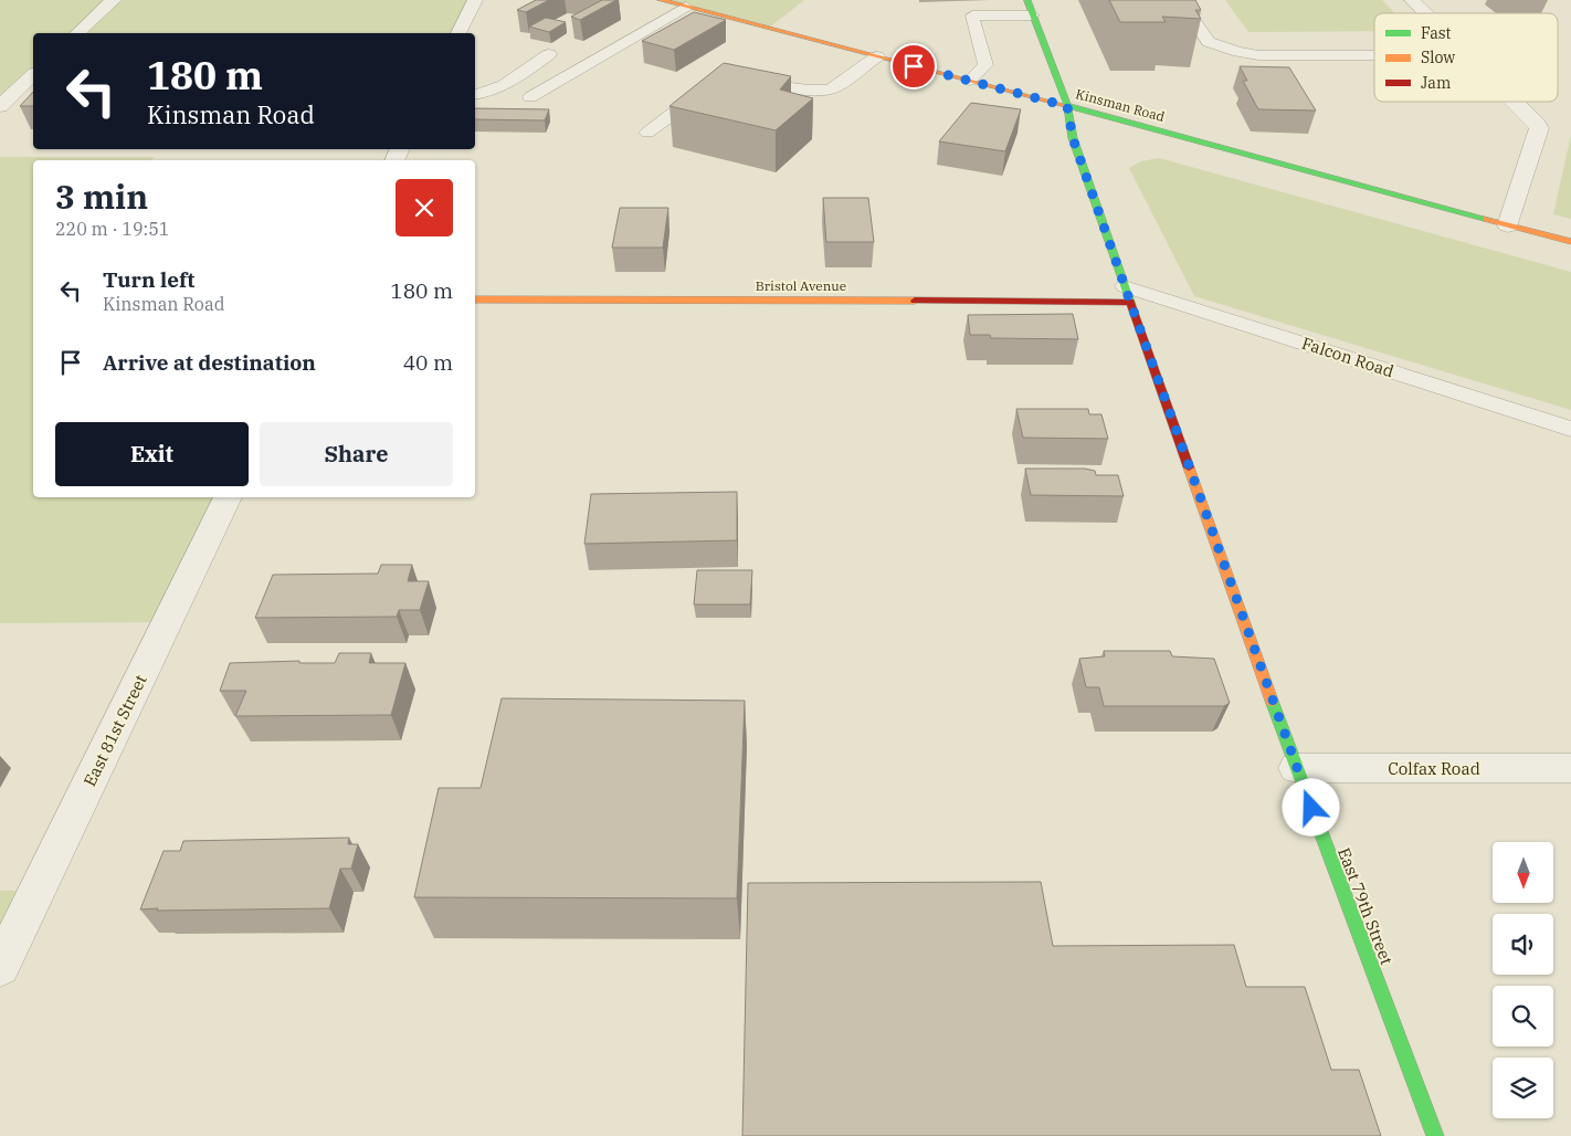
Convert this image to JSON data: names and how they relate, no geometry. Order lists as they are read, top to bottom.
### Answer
{
  "streets": {
    "main road": ["Kinsman Road", "Bristol Avenue", "East 79th Street"],
    "street": ["East 81st Street", "Colfax Road"],
    "lane": ["Falcon Road"]
  },
  "crossings": [
    ["Kinsman Road", "East 79th Street"],
    ["Bristol Avenue", "Falcon Road"],
    ["Bristol Avenue", "East 79th Street"],
    ["Falcon Road", "East 79th Street"],
    ["Colfax Road", "East 79th Street"]
  ],
  "legend": ["Fast", "Slow", "Jam"],
  "north": "bottom",
  "page": {
    "turn": ["180 m", "Kinsman Road"],
    "heading": ["3 min", "220 m · 19:51"],
    "list": [
      {
        "name": "Turn left",
        "note": "Kinsman Road",
        "value": "180 m"
      },
      {
        "name": "Arrive at destination",
        "value": "40 m"
      }
    ],
    "buttons": ["Exit", "Share"]
  }
}
